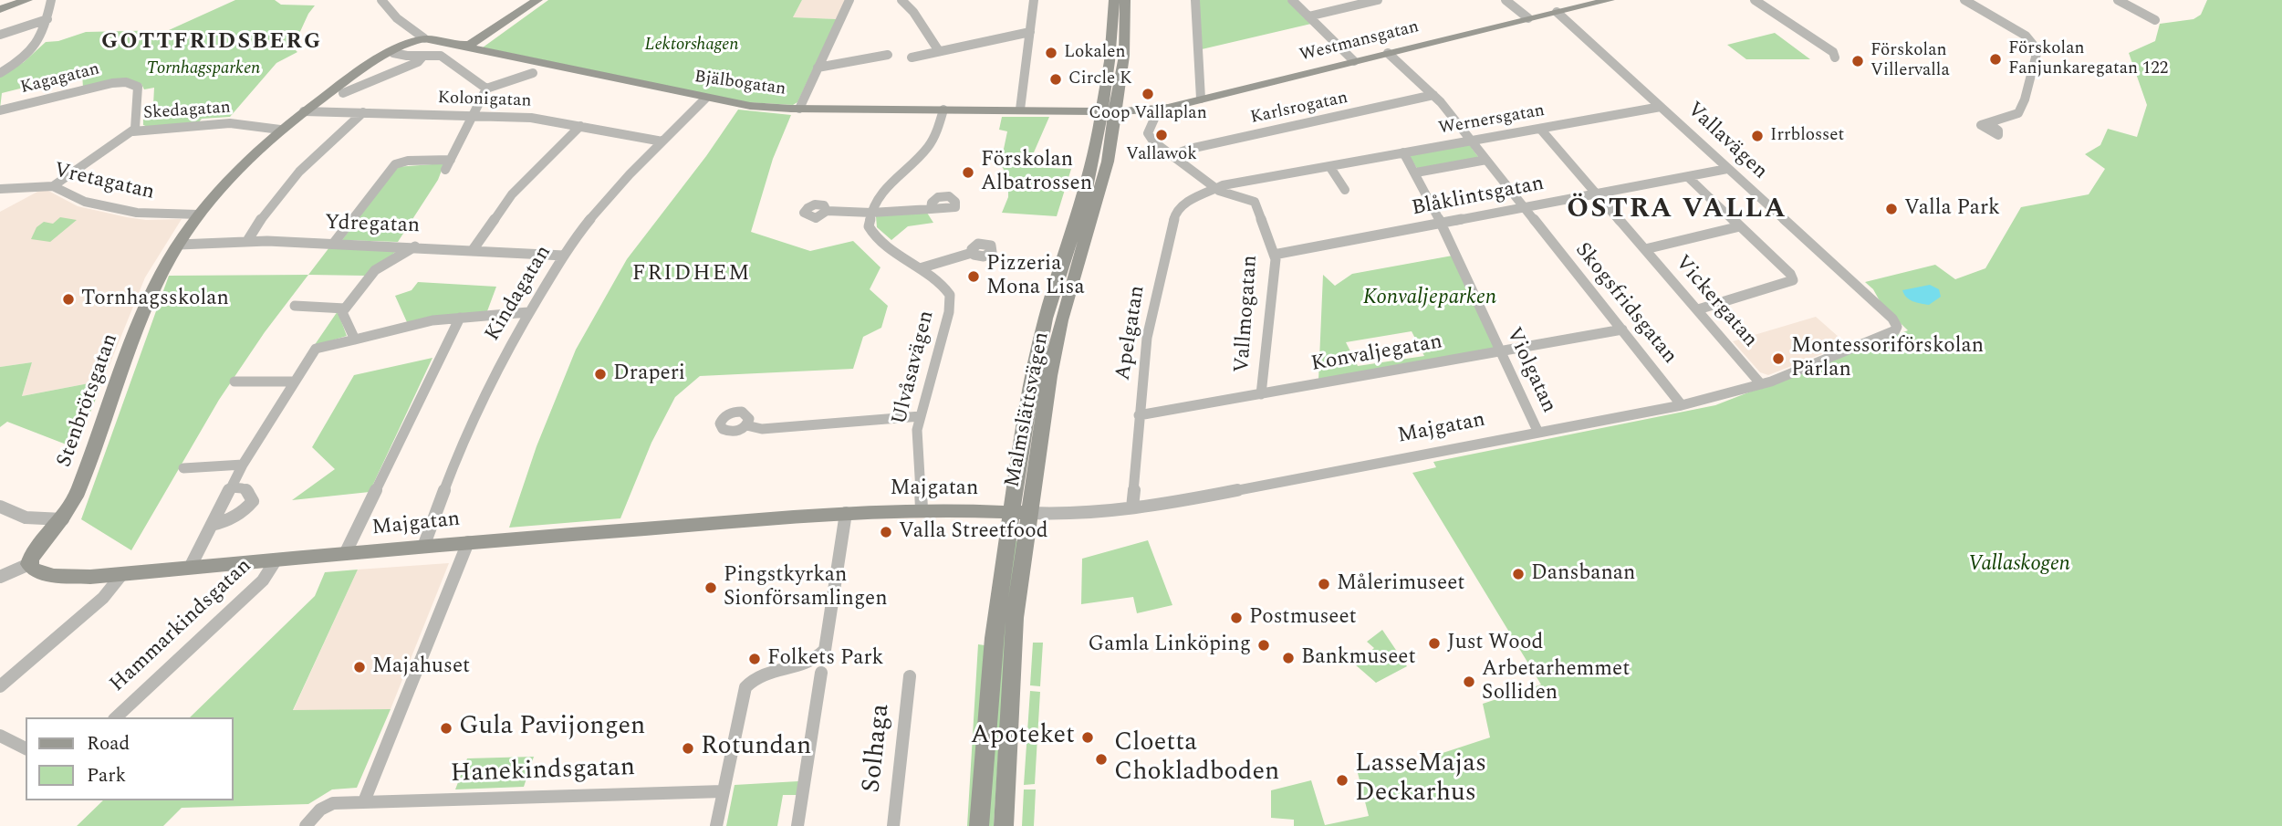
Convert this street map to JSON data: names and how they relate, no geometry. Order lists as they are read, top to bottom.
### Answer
{
  "streets": {
    "street": [
      "Westmansgatan",
      "Kagagatan",
      "Bjälbogatan",
      "Kolonigatan",
      "Karlsrogatan",
      "Skedagatan",
      "Wernersgatan",
      "Vallavägen",
      "Vretagatan",
      "Blåklintsgatan",
      "Ydregatan",
      "Kindagatan",
      "Vickergatan",
      "Skogsfridsgatan",
      "Vallmogatan",
      "Apelgatan",
      "Konvaljegatan",
      "Ulvåsavägen",
      "Violgatan",
      "Stenbrötsgatan",
      "Malmslättsvägen",
      "Majgatan",
      "Hammarkindsgatan",
      "Solhaga",
      "Hanekindsgatan"
    ]
  },
  "crossings": [
    ["Westmansgatan", "Bjälbogatan"],
    ["Westmansgatan", "Vallavägen"],
    ["Westmansgatan", "Skogsfridsgatan"],
    ["Westmansgatan", "Malmslättsvägen"],
    ["Kagagatan", "Skedagatan"],
    ["Bjälbogatan", "Kindagatan"],
    ["Bjälbogatan", "Stenbrötsgatan"],
    ["Bjälbogatan", "Malmslättsvägen"],
    ["Kolonigatan", "Kindagatan"],
    ["Kolonigatan", "Stenbrötsgatan"],
    ["Karlsrogatan", "Skogsfridsgatan"],
    ["Skedagatan", "Stenbrötsgatan"],
    ["Wernersgatan", "Vallavägen"],
    ["Wernersgatan", "Vickergatan"],
    ["Wernersgatan", "Skogsfridsgatan"],
    ["Wernersgatan", "Vallmogatan"],
    ["Wernersgatan", "Apelgatan"],
    ["Wernersgatan", "Violgatan"],
    ["Vallavägen", "Blåklintsgatan"],
    ["Vallavägen", "Majgatan"],
    ["Vretagatan", "Stenbrötsgatan"],
    ["Blåklintsgatan", "Vickergatan"],
    ["Blåklintsgatan", "Skogsfridsgatan"],
    ["Blåklintsgatan", "Vallmogatan"],
    ["Blåklintsgatan", "Violgatan"],
    ["Ydregatan", "Kindagatan"],
    ["Ydregatan", "Stenbrötsgatan"],
    ["Kindagatan", "Majgatan"],
    ["Vickergatan", "Majgatan"],
    ["Skogsfridsgatan", "Konvaljegatan"],
    ["Skogsfridsgatan", "Majgatan"],
    ["Vallmogatan", "Konvaljegatan"],
    ["Apelgatan", "Konvaljegatan"],
    ["Apelgatan", "Majgatan"],
    ["Konvaljegatan", "Violgatan"],
    ["Ulvåsavägen", "Majgatan"],
    ["Violgatan", "Majgatan"],
    ["Stenbrötsgatan", "Majgatan"],
    ["Malmslättsvägen", "Majgatan"],
    ["Majgatan", "Hammarkindsgatan"]
  ],
  "districts": ["GOTTFRIDSBERG", "ÖSTRA VALLA", "FRIDHEM"],
  "parks": [
    "Lektorshagen",
    "Tornhagsparken",
    "Konvaljeparken",
    "Vallaskogen"
  ],
  "places": [
    "Lokalen",
    "Förskolan Fanjunkaregatan 122",
    "Förskolan Villervalla",
    "Circle K",
    "Coop Vallaplan",
    "Vallawok",
    "Irrblosset",
    "Förskolan Albatrossen",
    "Valla Park",
    "Pizzeria Mona Lisa",
    "Tornhagsskolan",
    "Montessoriförskolan Pärlan",
    "Draperi",
    "Valla Streetfood",
    "Dansbanan",
    "Målerimuseet",
    "Pingstkyrkan Sionförsamlingen",
    "Postmuseet",
    "Just Wood",
    "Gamla Linköping",
    "Bankmuseet",
    "Folkets Park",
    "Majahuset",
    "Arbetarhemmet Solliden",
    "Gula Pavijongen",
    "Apoteket",
    "Rotundan",
    "Cloetta Chokladboden",
    "LasseMajas Deckarhus"
  ],
  "legend": ["Road", "Park"]
}
